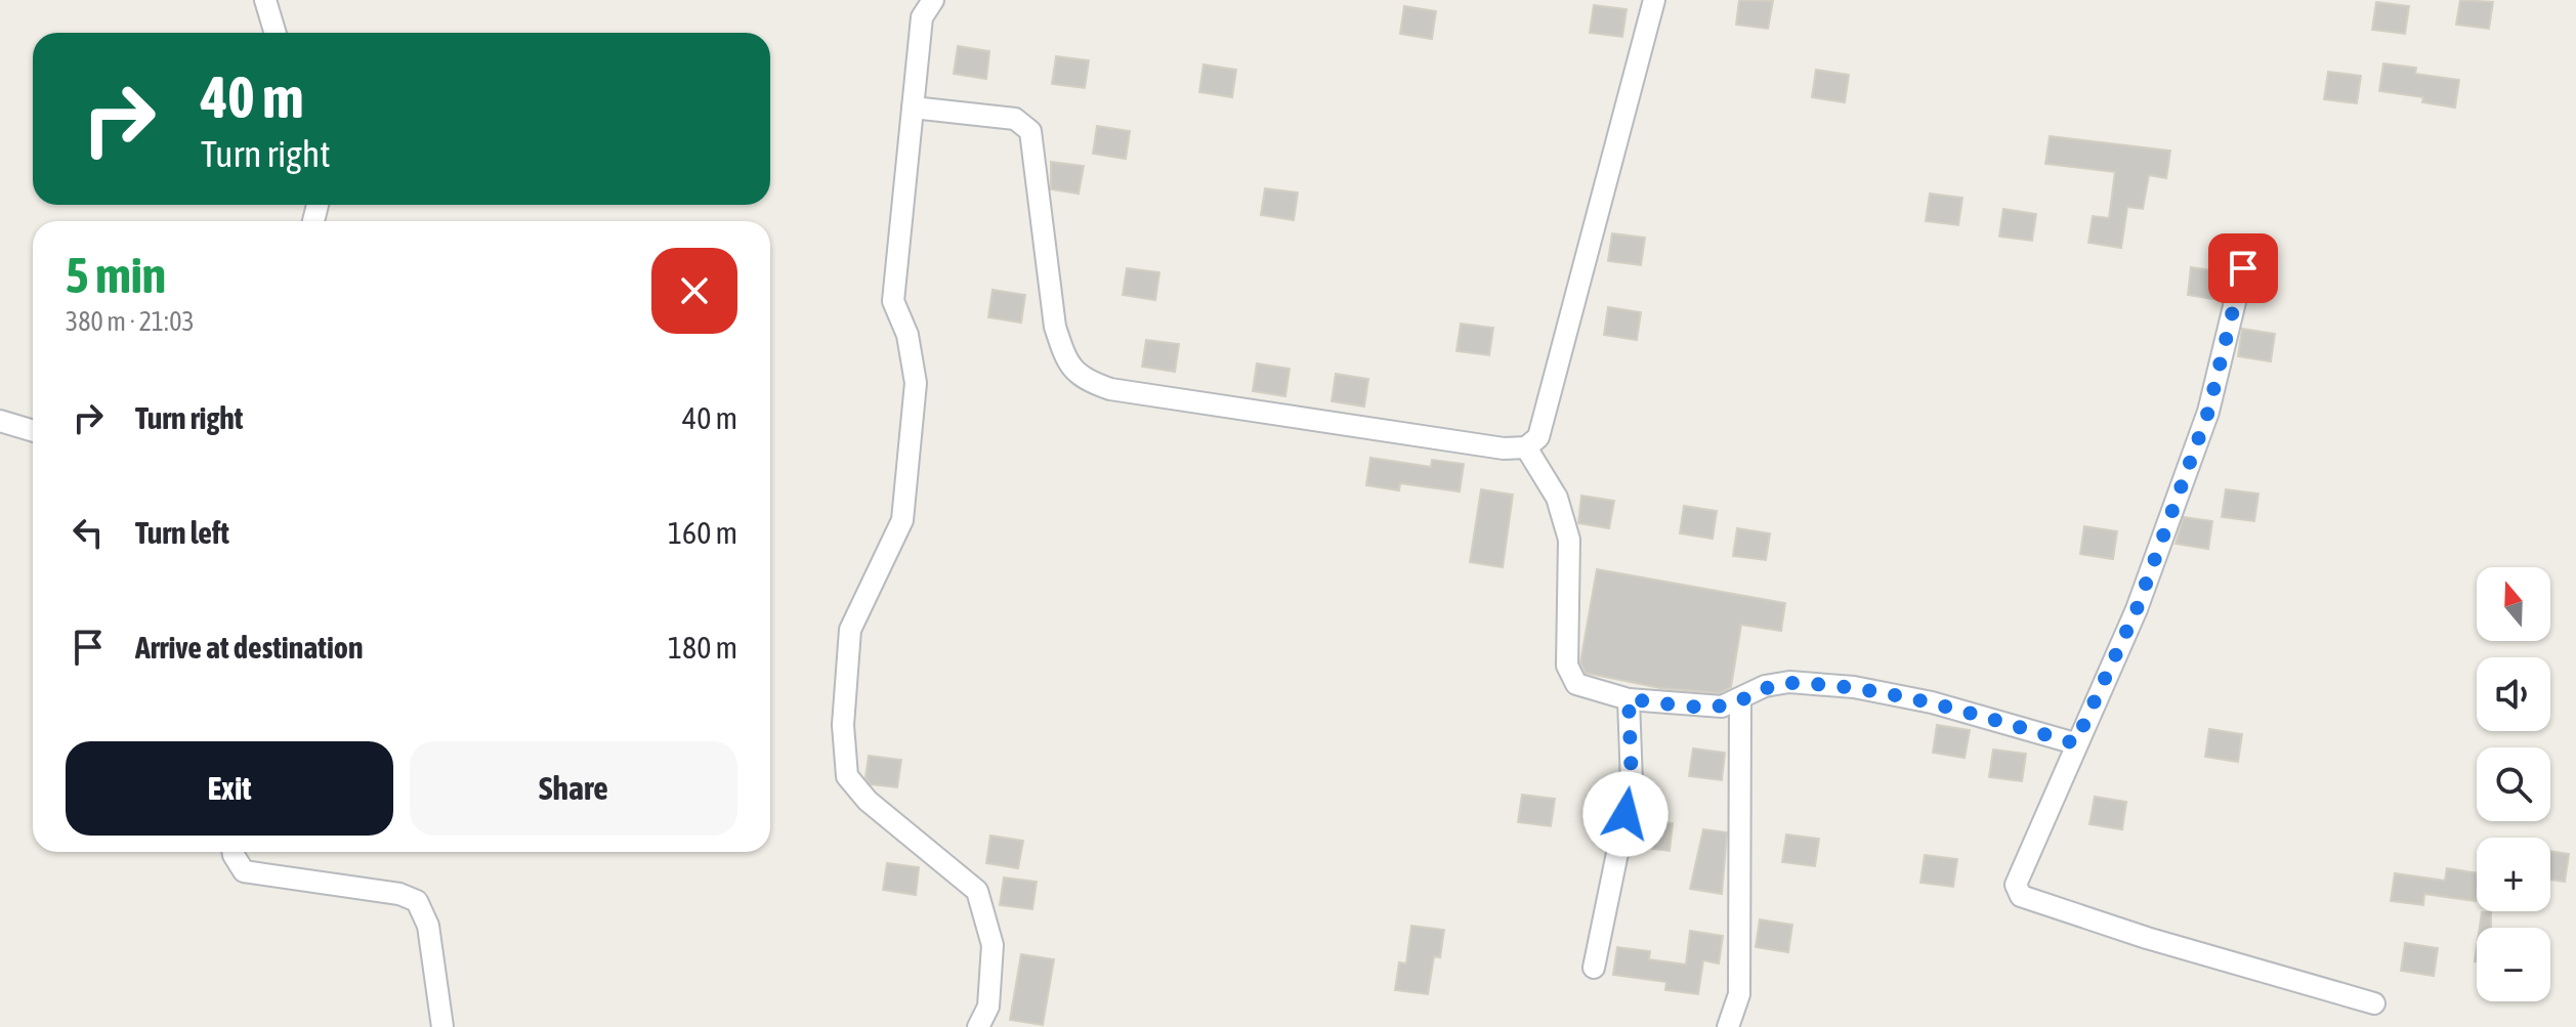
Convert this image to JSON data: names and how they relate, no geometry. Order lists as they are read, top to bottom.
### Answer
{
  "north": "top",
  "page": {
    "turn": ["40 m", "Turn right"],
    "heading": ["5 min", "380 m · 21:03"],
    "list": [
      {
        "name": "Turn right",
        "value": "40 m"
      },
      {
        "name": "Turn left",
        "value": "160 m"
      },
      {
        "name": "Arrive at destination",
        "value": "180 m"
      }
    ],
    "map_buttons": ["+", "−"],
    "buttons": ["Exit", "Share"]
  }
}
